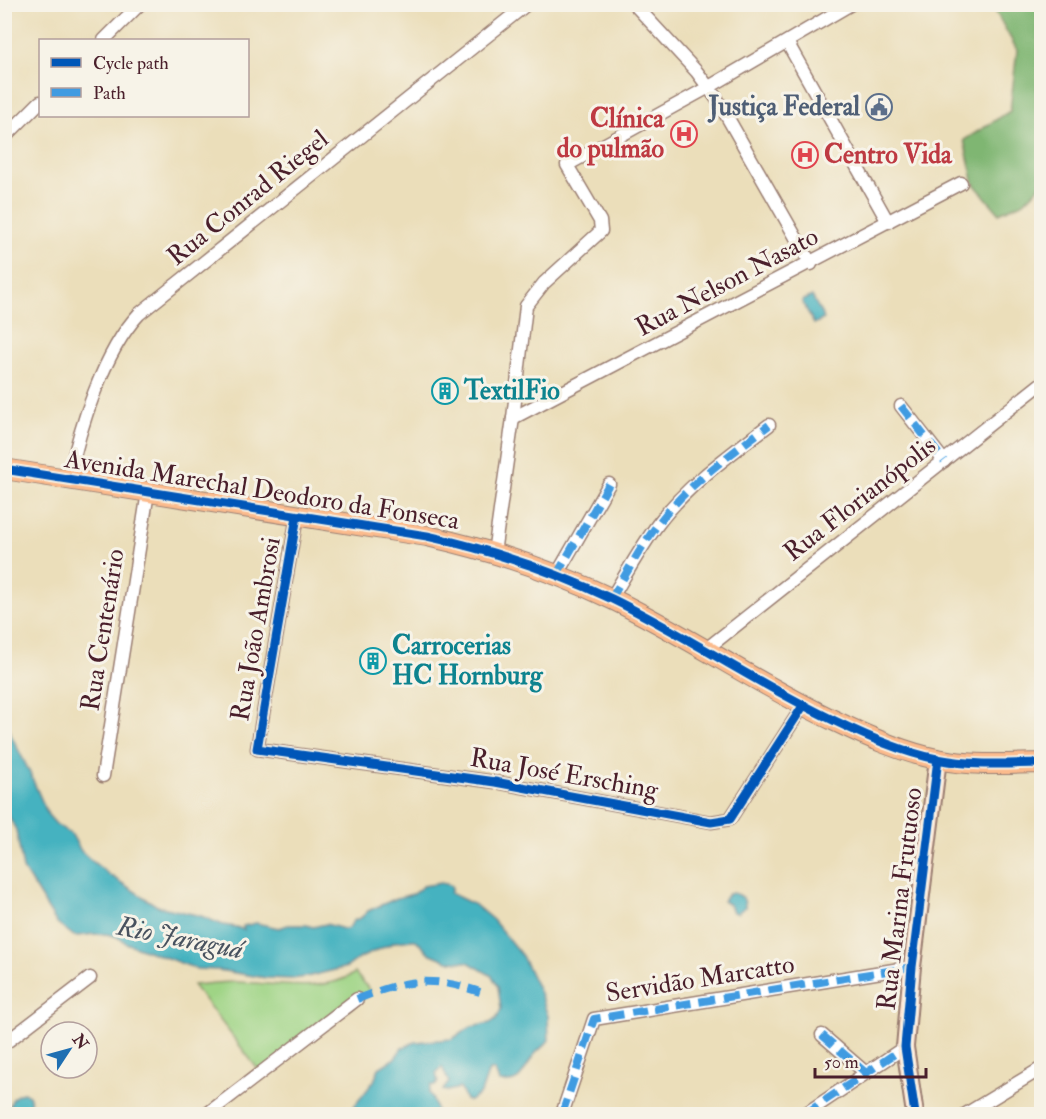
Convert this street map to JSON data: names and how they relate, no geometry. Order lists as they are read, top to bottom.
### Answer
{
  "streets": {
    "main road": ["Avenida Marechal Deodoro da Fonseca"],
    "street": [
      "Rua Conrad Riegel",
      "Rua Nelson Nasato",
      "Rua Florianópolis",
      "Rua João Ambrosi",
      "Rua Centenário",
      "Rua José Ersching",
      "Rua Marina Frutuoso",
      "Servidão Marcatto"
    ]
  },
  "crossings": [
    ["Rua Conrad Riegel", "Avenida Marechal Deodoro da Fonseca"],
    ["Avenida Marechal Deodoro da Fonseca", "Rua Florianópolis"],
    ["Avenida Marechal Deodoro da Fonseca", "Rua João Ambrosi"],
    ["Avenida Marechal Deodoro da Fonseca", "Rua Centenário"],
    ["Avenida Marechal Deodoro da Fonseca", "Rua José Ersching"],
    ["Avenida Marechal Deodoro da Fonseca", "Rua Marina Frutuoso"],
    ["Rua João Ambrosi", "Rua José Ersching"],
    ["Rua Marina Frutuoso", "Servidão Marcatto"]
  ],
  "water": ["Rio Jaraguá"],
  "places": {
    "public building": ["Justiça Federal"],
    "hospital": ["Clínica do pulmão", "Centro Vida"],
    "building": ["TextilFio", "Carrocerias HC Hornburg"]
  },
  "legend": ["Cycle path", "Path"],
  "scale_bar": "50 m",
  "north": "top right"
}
